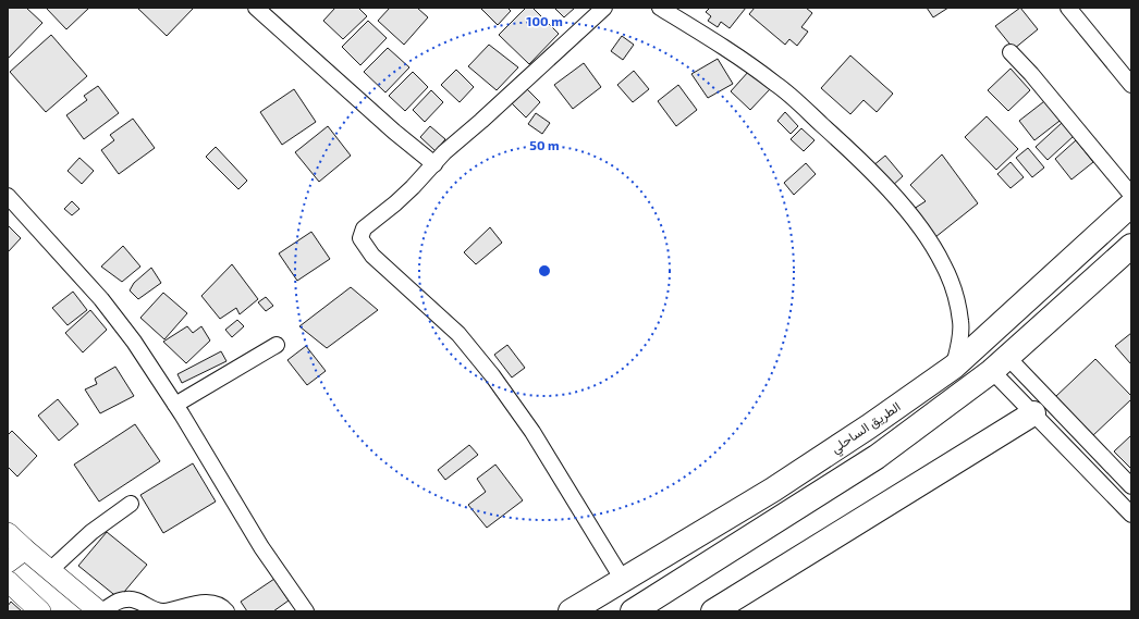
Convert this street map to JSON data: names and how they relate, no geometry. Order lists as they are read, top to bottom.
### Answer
{
  "streets": {
    "highway": ["الطريق الساحلي"]
  },
  "rings": ["100 m", "50 m"]
}
